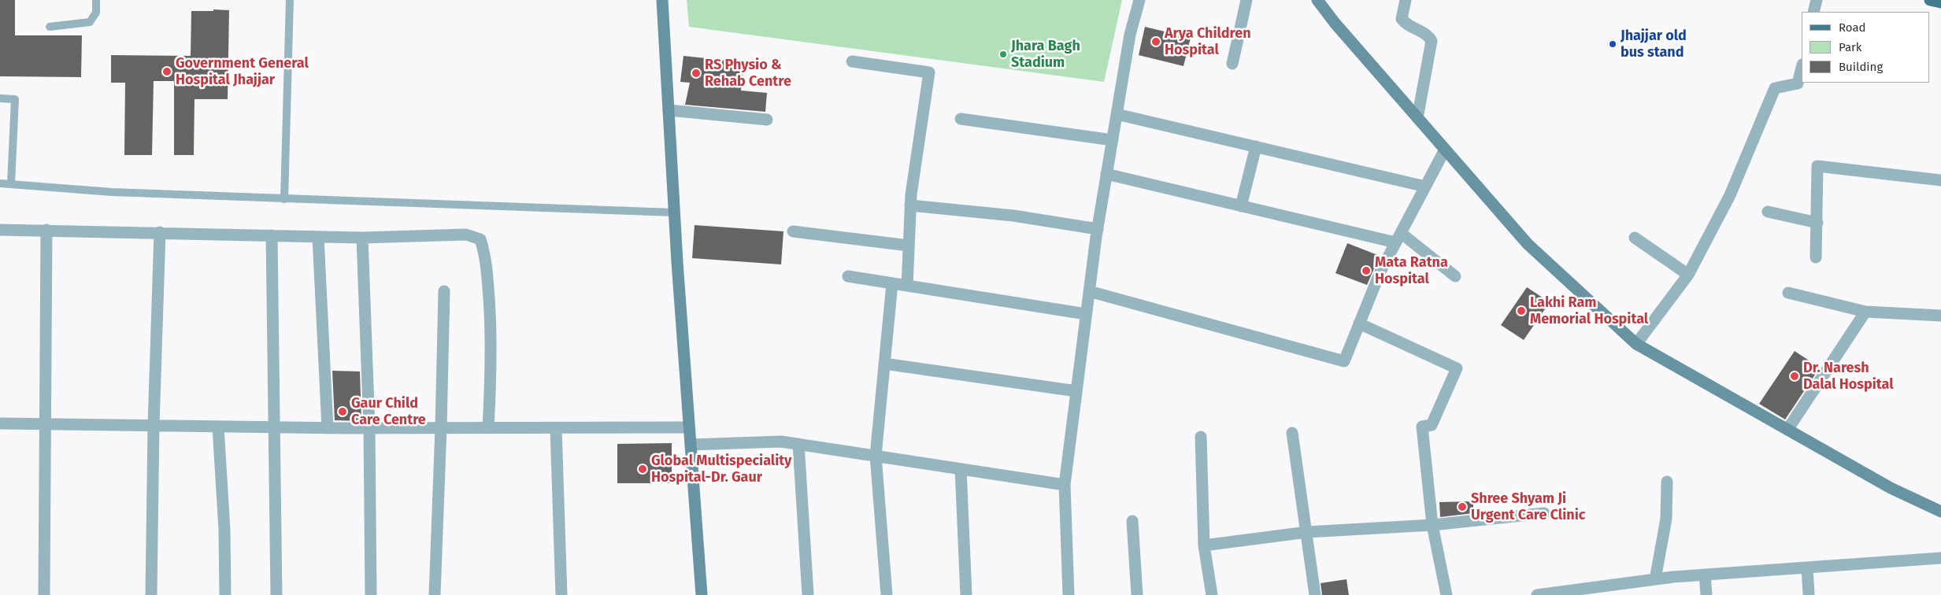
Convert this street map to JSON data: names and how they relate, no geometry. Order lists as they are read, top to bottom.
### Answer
{
  "places": [
    "Arya Children Hospital",
    "Jhajjar old bus stand",
    "Jhara Bagh Stadium",
    "Government General Hospital Jhajjar",
    "RS Physio & Rehab Centre",
    "Mata Ratna Hospital",
    "Lakhi Ram Memorial Hospital",
    "Dr. Naresh Dalal Hospital",
    "Gaur Child Care Centre",
    "Global Multispeciality Hospital-Dr. Gaur",
    "Shree Shyam Ji Urgent Care Clinic"
  ],
  "legend": ["Road", "Park", "Building"]
}
